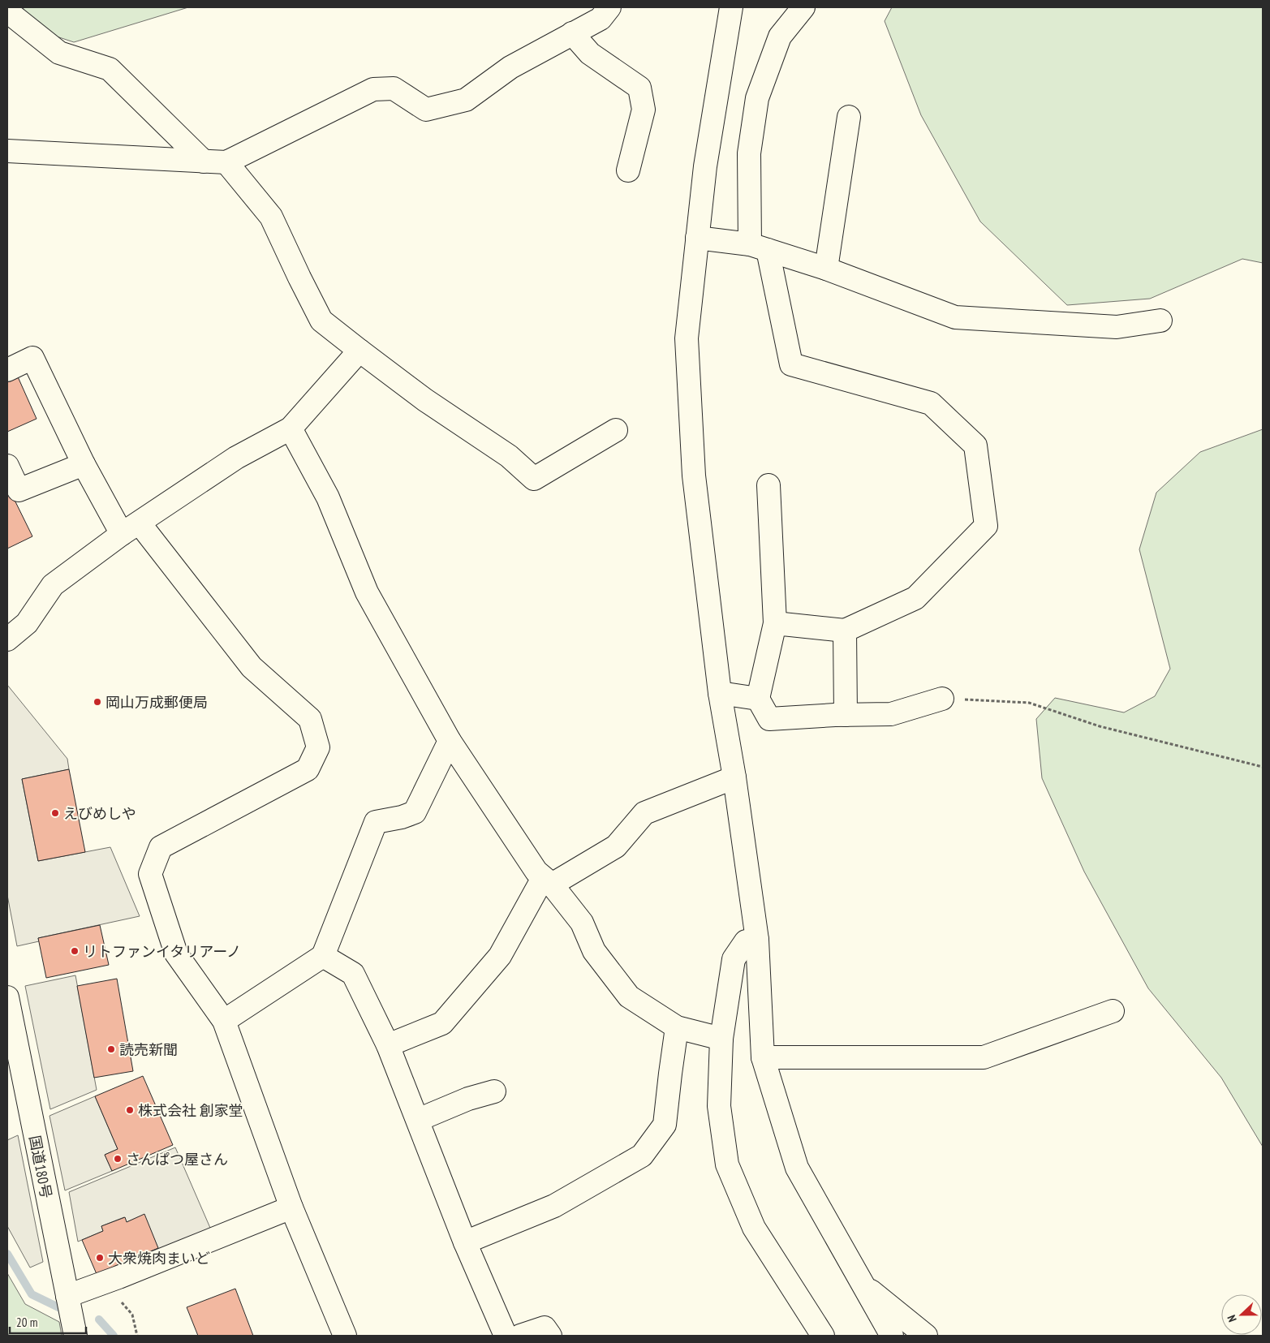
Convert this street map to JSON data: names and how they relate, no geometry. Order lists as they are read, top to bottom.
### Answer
{
  "streets": {
    "main road": ["国道180号"]
  },
  "places": [
    "岡山万成郵便局",
    "えびめしや",
    "リトファンイタリアーノ",
    "読売新聞",
    "株式会社 創家堂",
    "さんぱつ屋さん",
    "大衆焼肉まいど"
  ],
  "scale_bar": "20 m",
  "north": "left"
}
